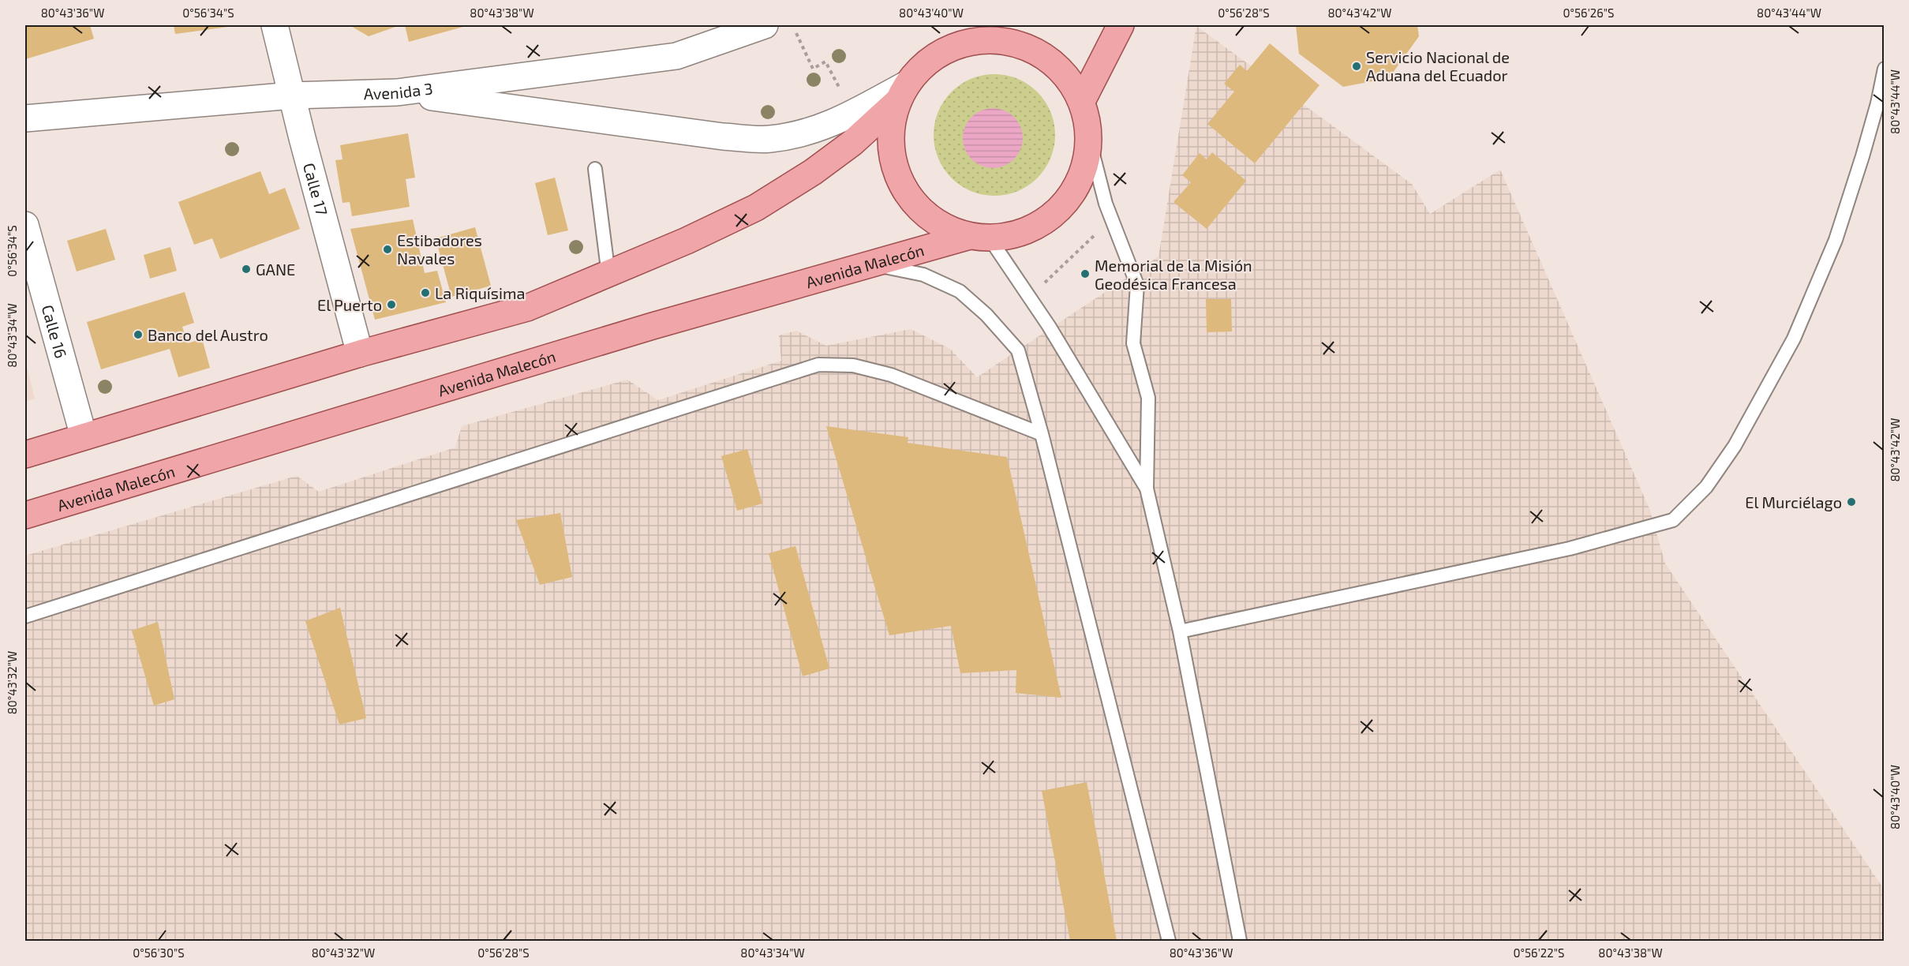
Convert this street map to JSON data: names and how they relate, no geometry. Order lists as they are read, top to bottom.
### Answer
{
  "streets": {
    "main road": ["Avenida Malecón"],
    "street": ["Avenida 3", "Calle 17", "Calle 16"]
  },
  "crossings": [
    ["Avenida 3", "Calle 17"]
  ],
  "places": [
    "Servicio Nacional de Aduana del Ecuador",
    "Estibadores Navales",
    "GANE",
    "Memorial de la Misión Geodésica Francesa",
    "La Riquísima",
    "El Puerto",
    "Banco del Austro",
    "El Murciélago"
  ],
  "coordinates": [
    "80°43'36\"W",
    "0°56'34\"S",
    "80°43'38\"W",
    "80°43'40\"W",
    "0°56'28\"S",
    "80°43'42\"W",
    "0°56'26\"S",
    "80°43'44\"W",
    "80°43'34\"W",
    "80°43'32\"W",
    "0°56'30\"S",
    "0°56'22\"S"
  ]
}
